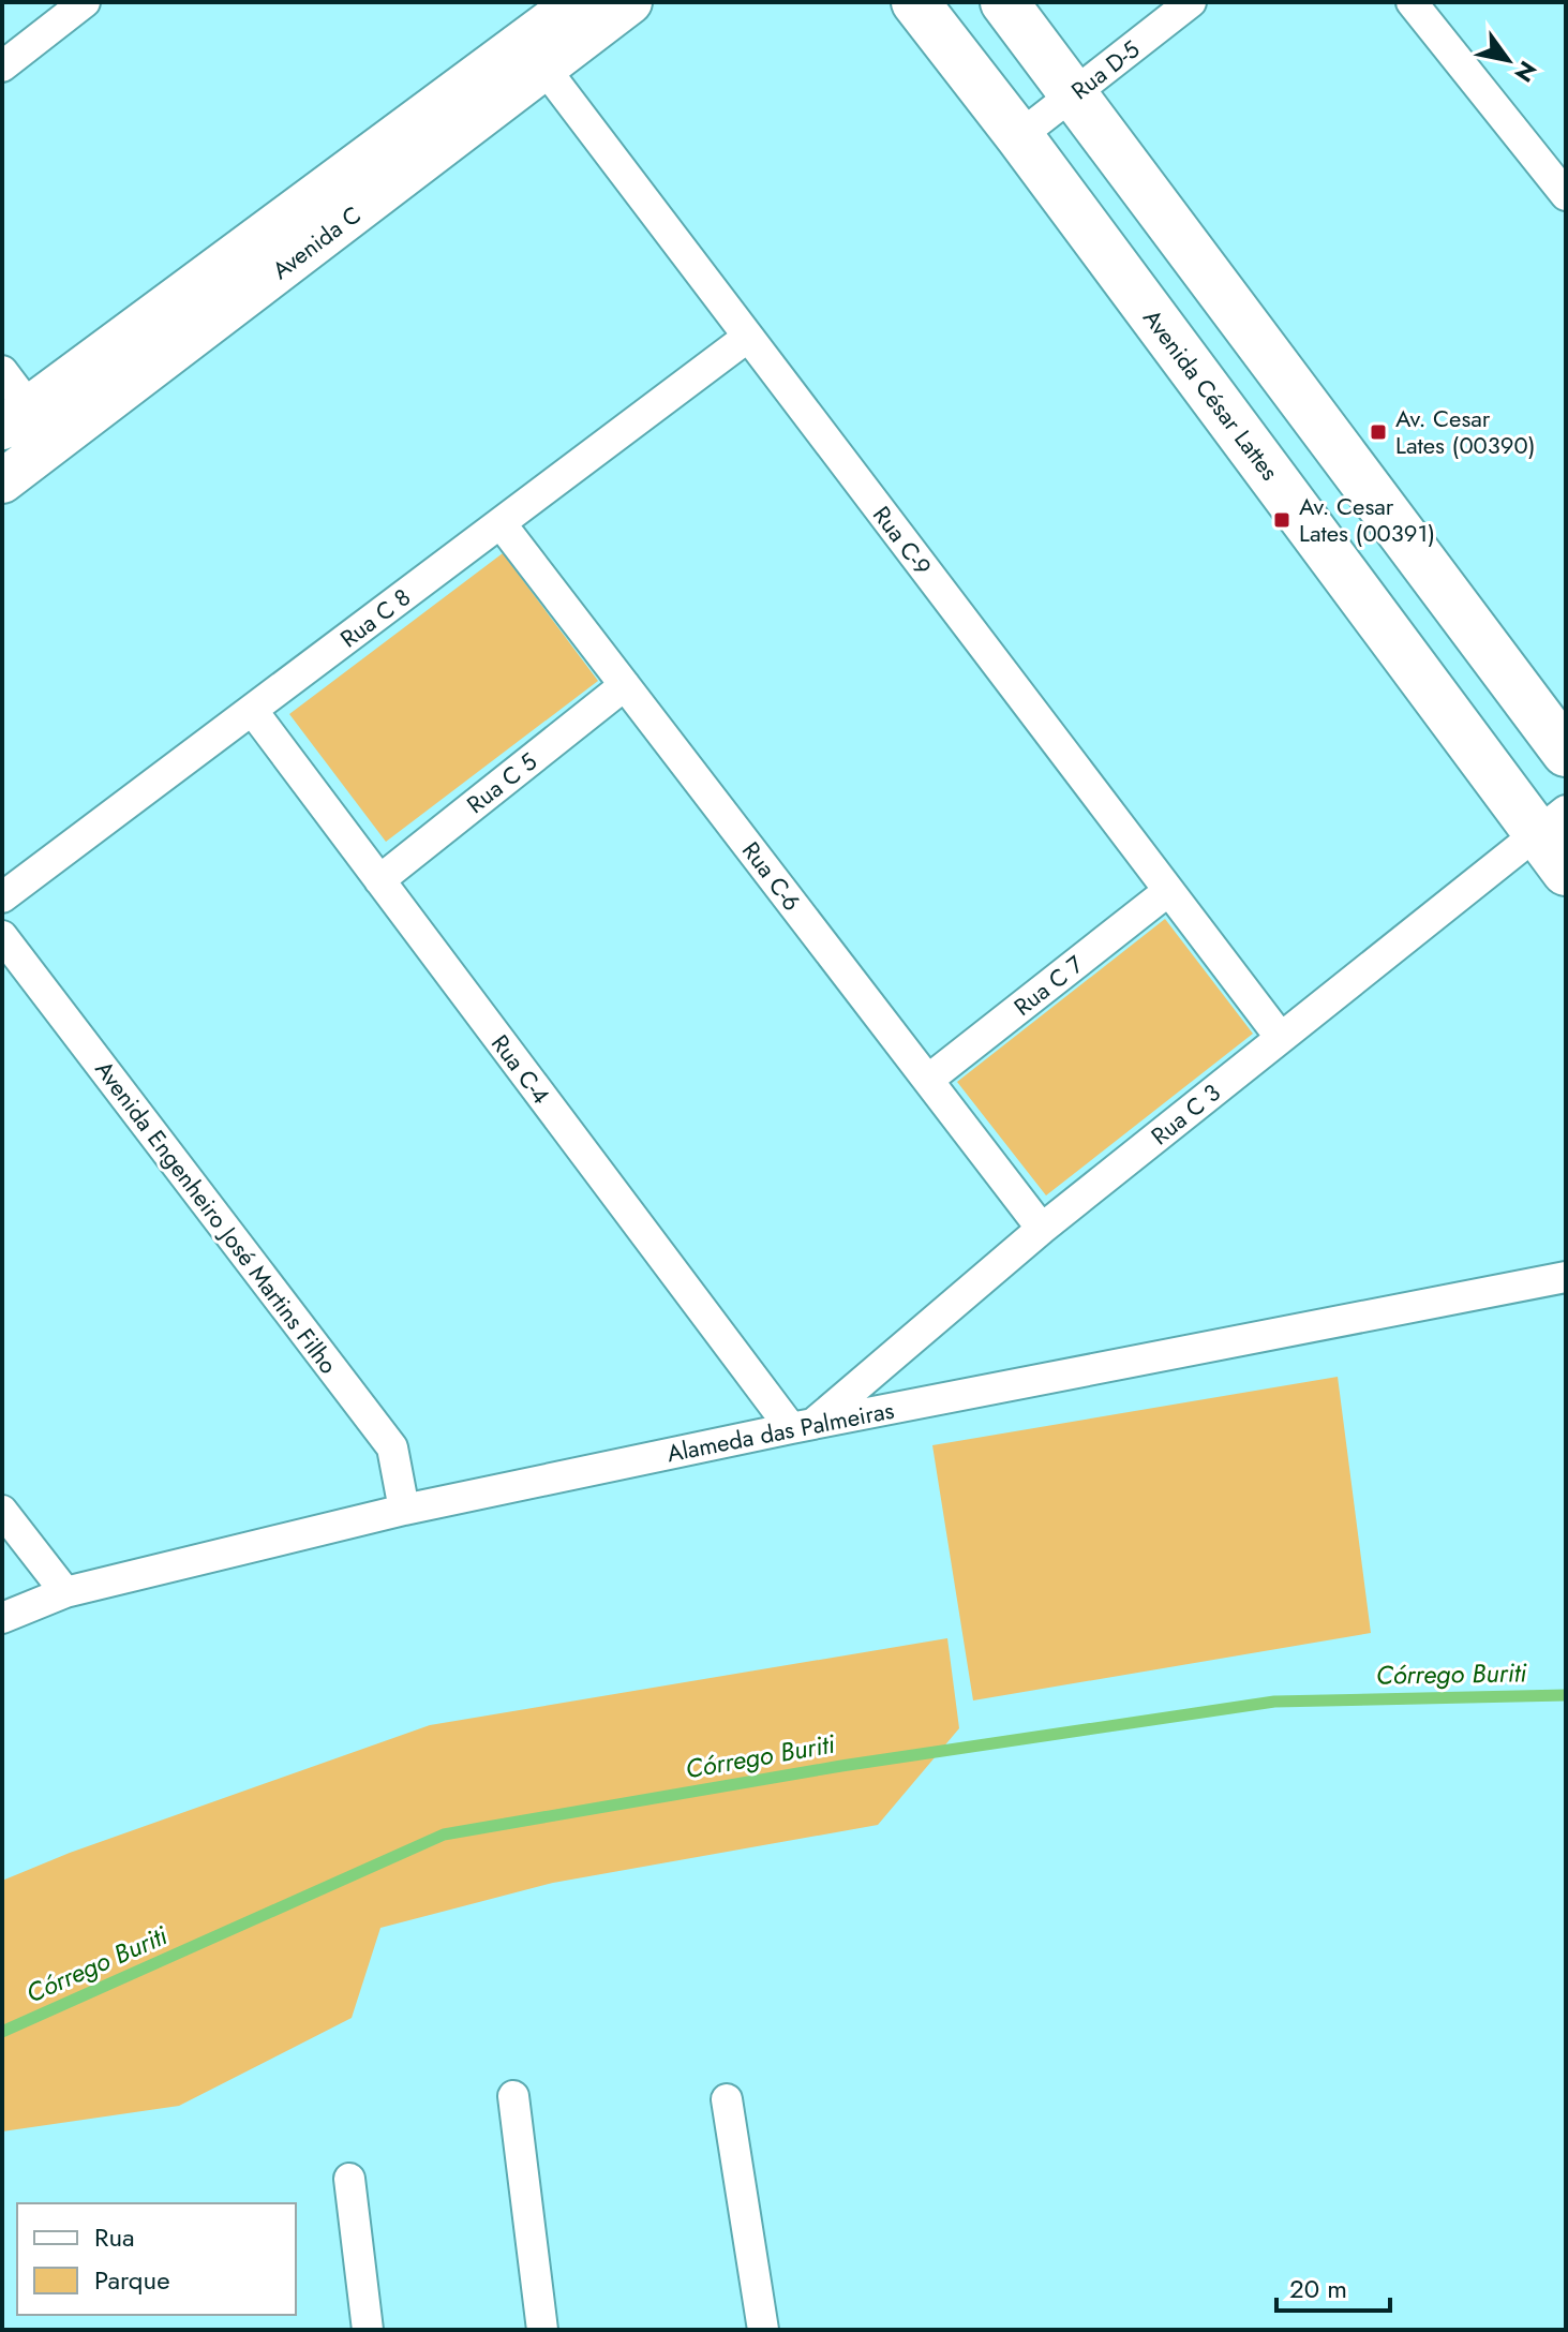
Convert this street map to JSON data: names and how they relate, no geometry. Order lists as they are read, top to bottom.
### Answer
{
  "streets": {
    "main road": ["Avenida César Lattes"],
    "street": [
      "Rua D-5",
      "Avenida C",
      "Rua C-9",
      "Rua C 8",
      "Rua C 5",
      "Rua C-6",
      "Rua C 7",
      "Rua C-4",
      "Rua C 3",
      "Avenida Engenheiro José Martins Filho",
      "Alameda das Palmeiras"
    ]
  },
  "crossings": [
    ["Rua D-5", "Avenida César Lattes"],
    ["Avenida C", "Rua C-9"],
    ["Avenida César Lattes", "Rua C 3"],
    ["Rua C-9", "Rua C 8"],
    ["Rua C-9", "Rua C 7"],
    ["Rua C-9", "Rua C 3"],
    ["Rua C 8", "Rua C-6"],
    ["Rua C 8", "Rua C-4"],
    ["Rua C 5", "Rua C-6"],
    ["Rua C 5", "Rua C-4"],
    ["Rua C-6", "Rua C 7"],
    ["Rua C-6", "Rua C 3"],
    ["Rua C-4", "Rua C 3"],
    ["Rua C-4", "Alameda das Palmeiras"],
    ["Rua C 3", "Alameda das Palmeiras"],
    ["Avenida Engenheiro José Martins Filho", "Alameda das Palmeiras"]
  ],
  "water": ["Córrego Buriti"],
  "places": {
    "transit": ["Av. Cesar Lates (00390)", "Av. Cesar Lates (00391)"]
  },
  "legend": ["Rua", "Parque"],
  "scale_bar": "20 m",
  "north": "bottom right"
}
